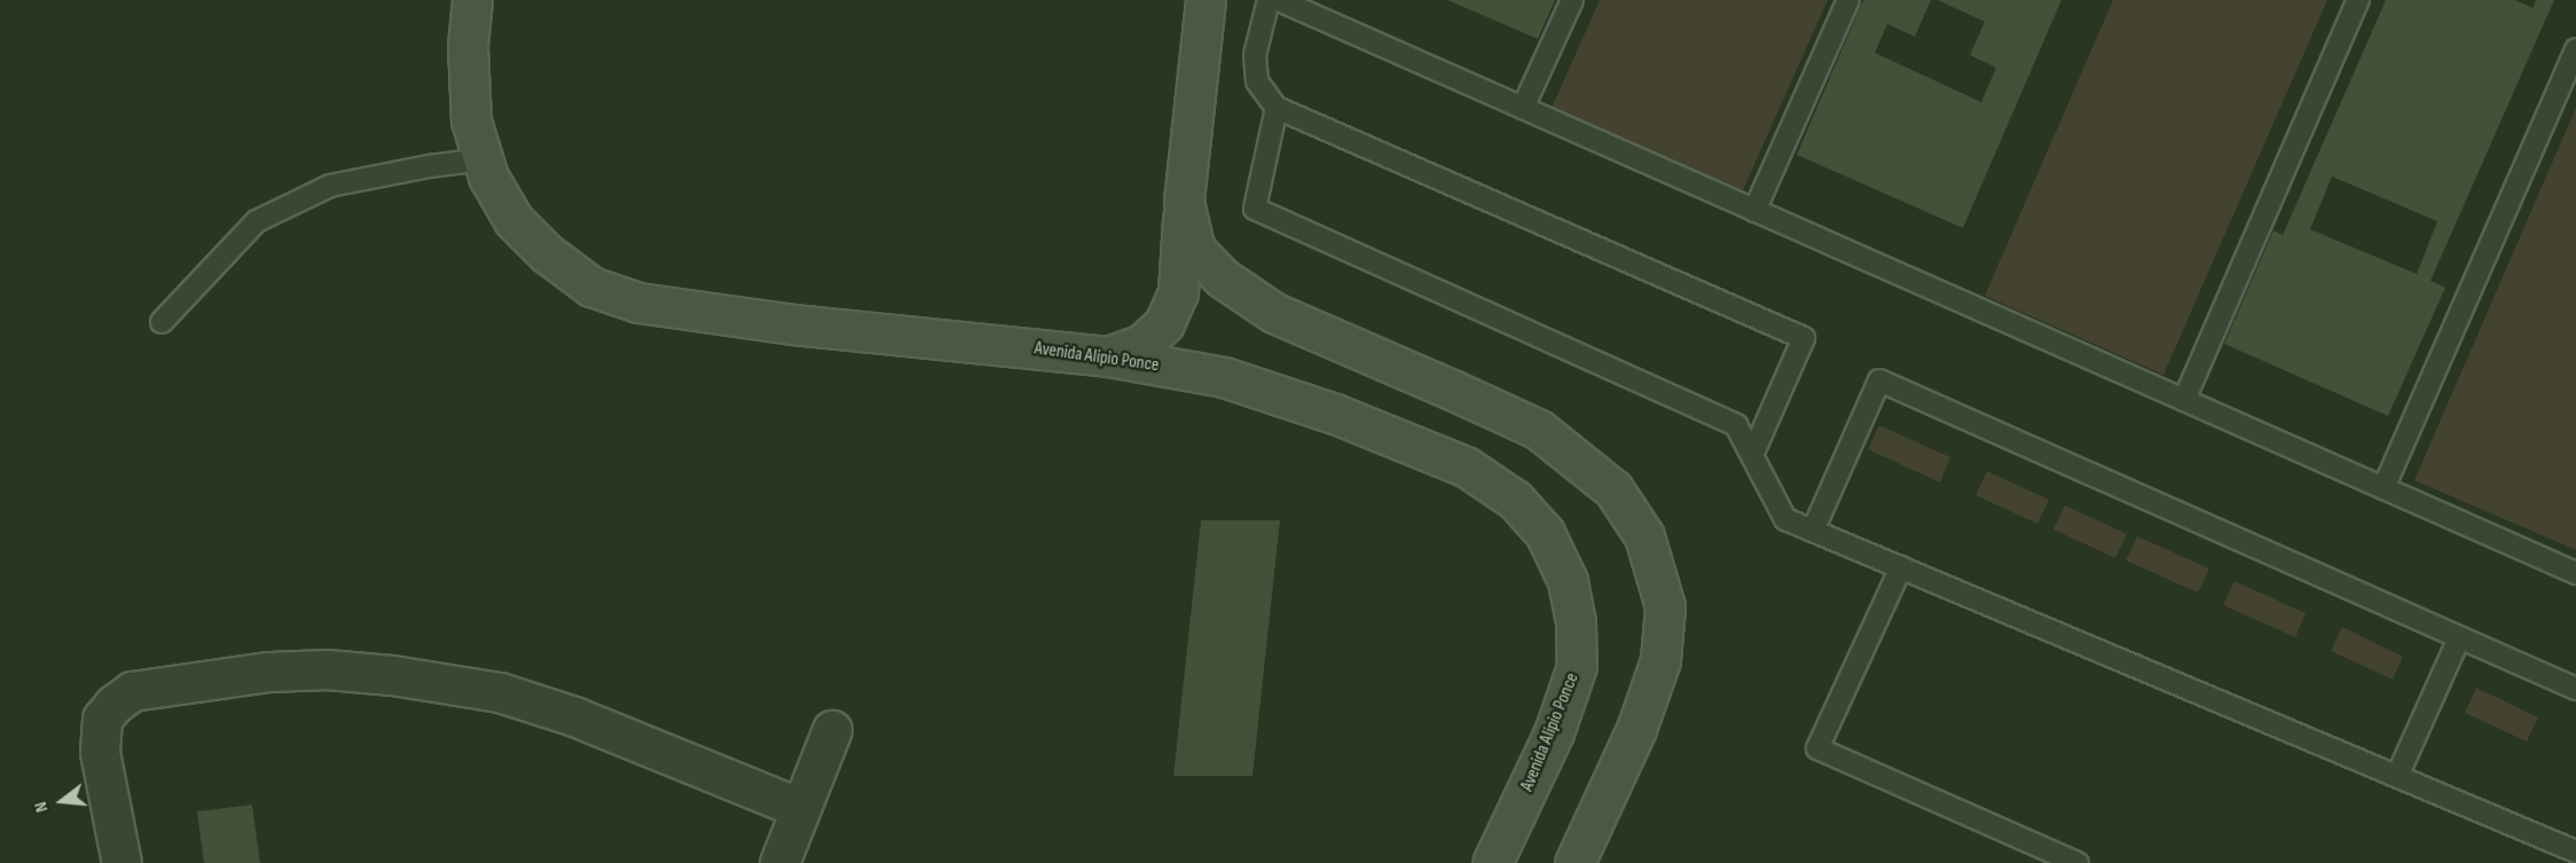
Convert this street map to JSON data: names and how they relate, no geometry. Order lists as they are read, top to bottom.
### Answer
{
  "streets": {
    "main road": ["Avenida Alipio Ponce"]
  },
  "north": "left"
}
